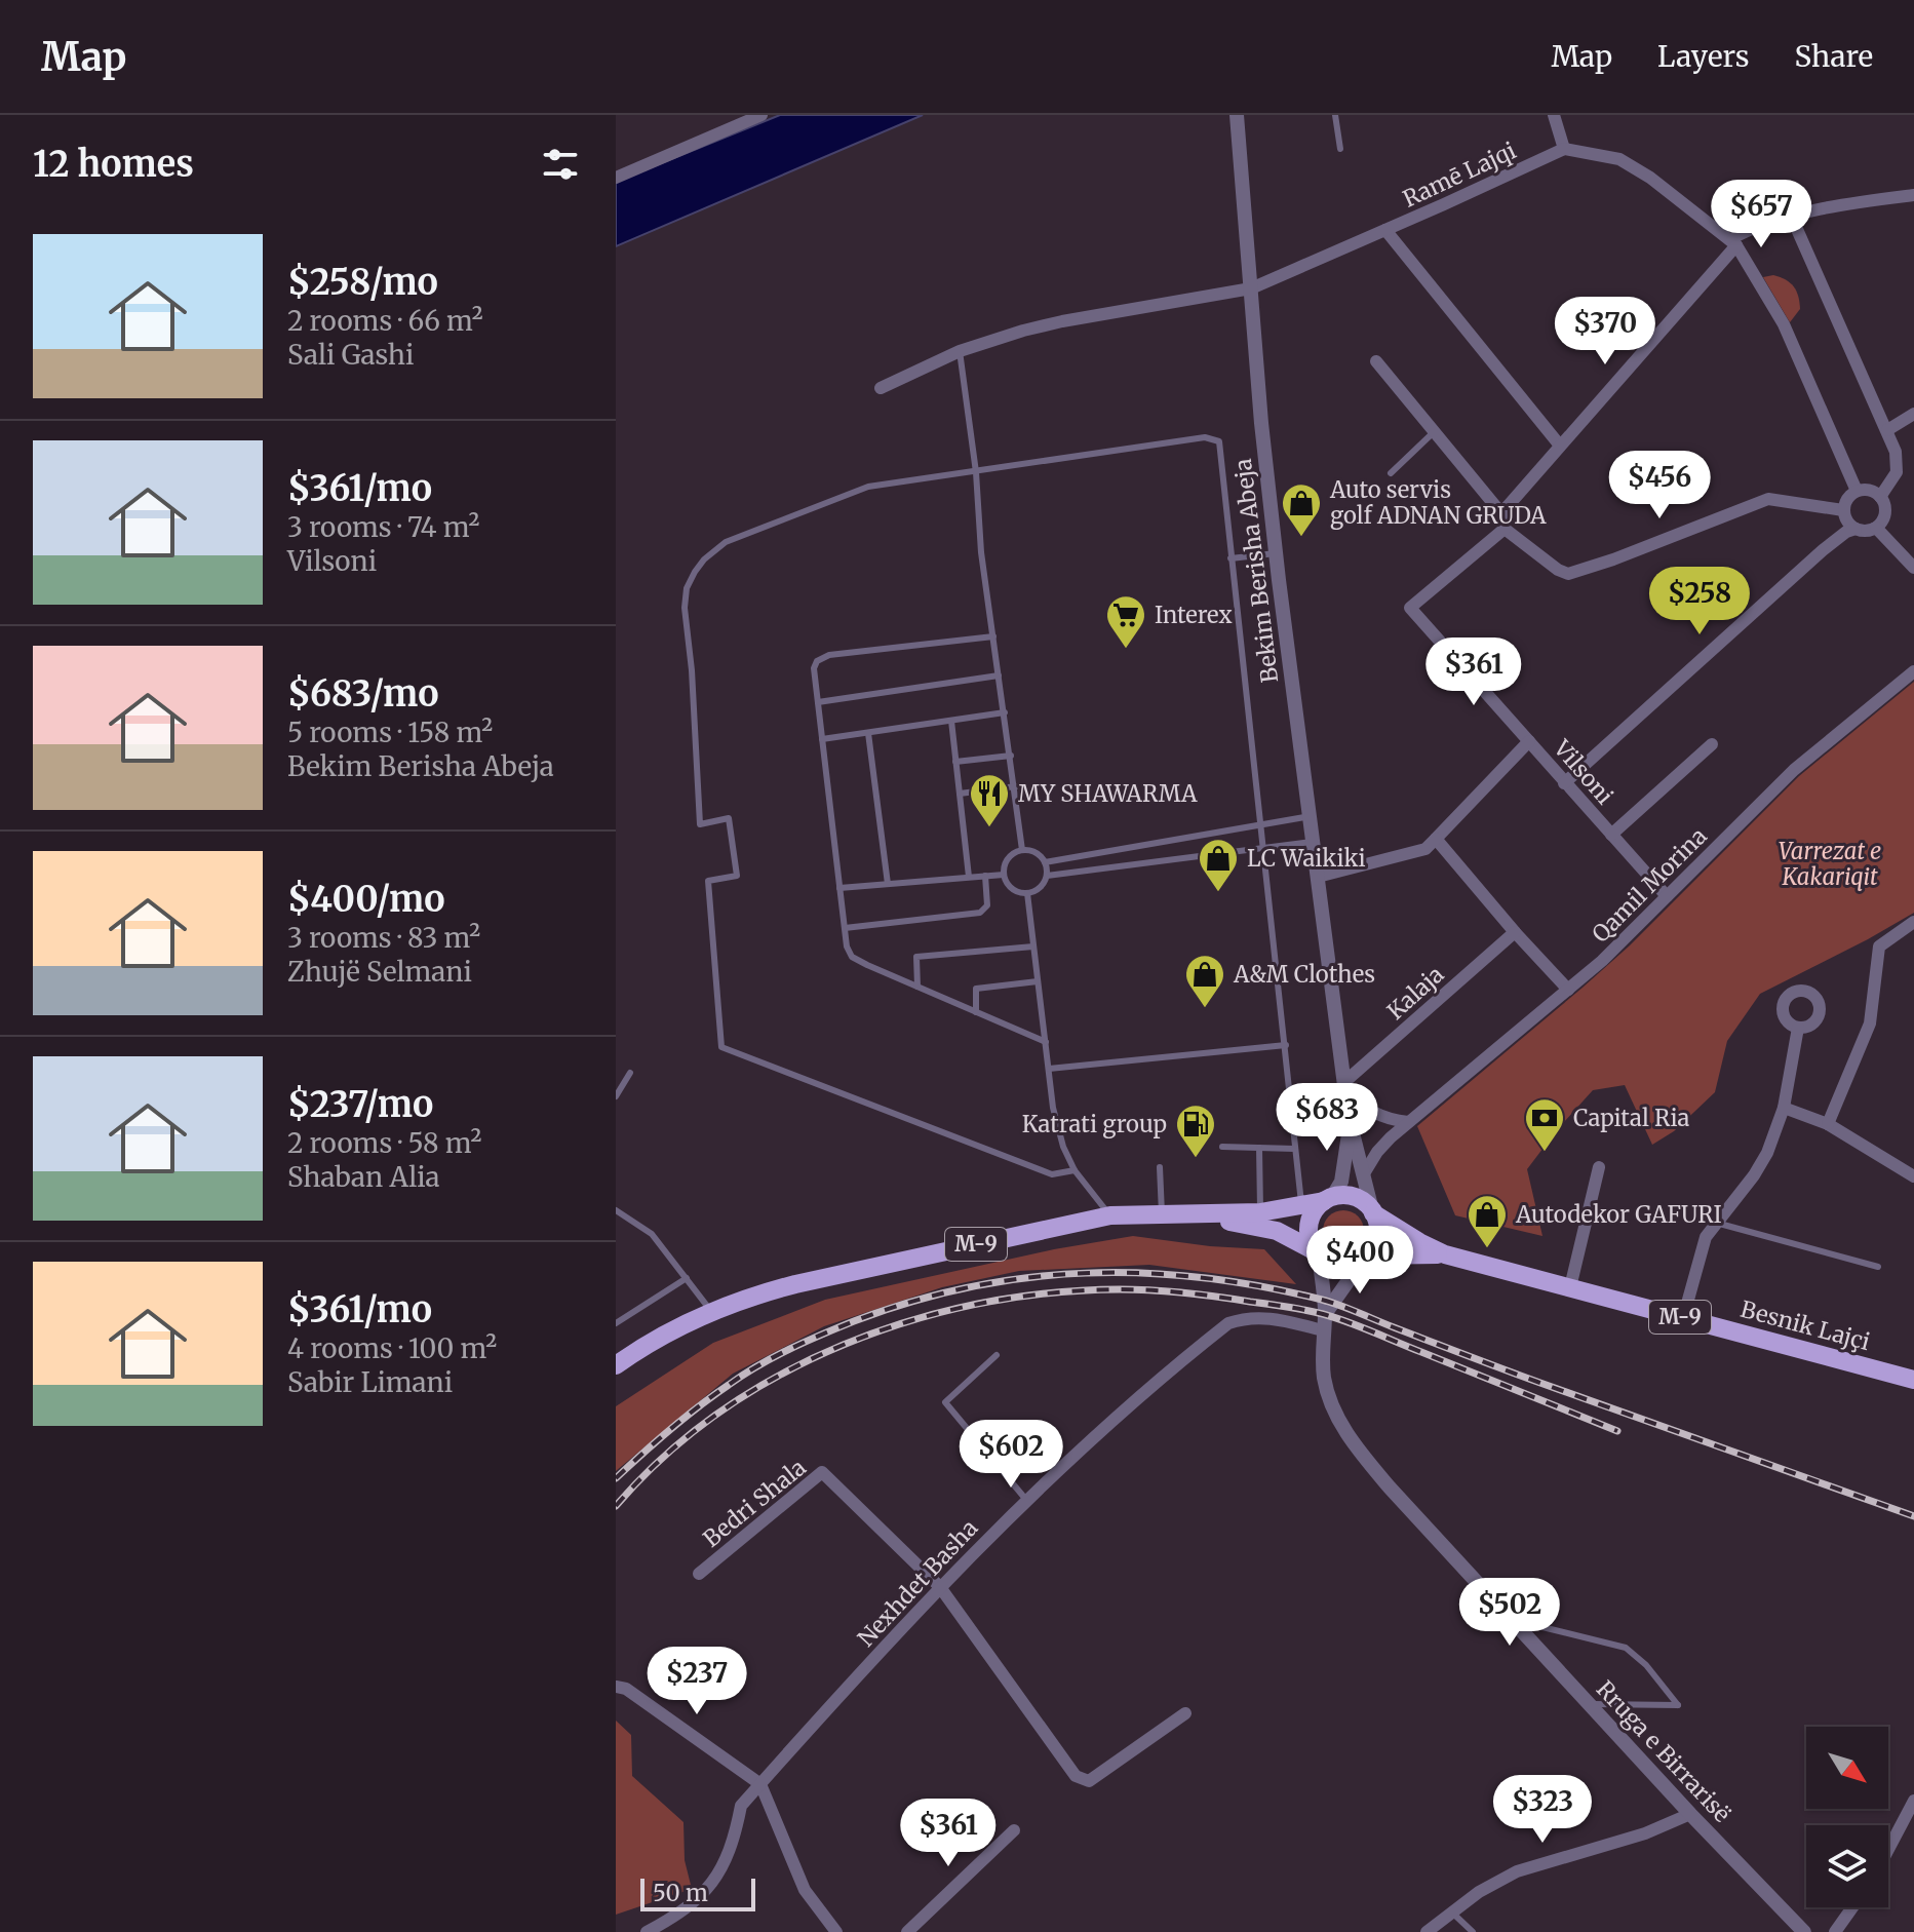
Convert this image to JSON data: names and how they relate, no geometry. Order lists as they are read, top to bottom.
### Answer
{
  "streets": {
    "main road": ["M-9", "Besnik Lajçi"],
    "street": [
      "Ramē Lajqi",
      "Bekim Berisha Abeja",
      "Vilsoni",
      "Qamil Morina",
      "Kalaja",
      "Bedri Shala",
      "Nexhdet Basha",
      "Rruga e Birrarisë"
    ]
  },
  "crossings": [
    ["Ramē Lajqi", "Bekim Berisha Abeja"],
    ["Bekim Berisha Abeja", "Qamil Morina"],
    ["Bekim Berisha Abeja", "Kalaja"],
    ["Bekim Berisha Abeja", "M-9"],
    ["Bekim Berisha Abeja", "Besnik Lajçi"],
    ["Bekim Berisha Abeja", "Rruga e Birrarisë"],
    ["Vilsoni", "Qamil Morina"],
    ["M-9", "Besnik Lajçi"],
    ["M-9", "Rruga e Birrarisë"],
    ["Besnik Lajçi", "Rruga e Birrarisë"],
    ["Bedri Shala", "Nexhdet Basha"],
    ["Nexhdet Basha", "Rruga e Birrarisë"]
  ],
  "parks": ["Varrezat e Kakariqit"],
  "places": {
    "shop": [
      "Auto servis golf ADNAN GRUDA",
      "LC Waikiki",
      "A&M Clothes",
      "Autodekor GAFURI"
    ],
    "supermarket": ["Interex"],
    "restaurant": ["MY SHAWARMA"],
    "bank": ["Capital Ria"],
    "fuel station": ["Katrati group"]
  },
  "scale_bar": "50 m",
  "north": "bottom right",
  "page": {
    "header": "Map",
    "nav": ["Map", "Layers", "Share"],
    "heading": "12 homes",
    "price": [
      "$657",
      "$370",
      "$456",
      "$258",
      "$361",
      "$683",
      "$400",
      "$602",
      "$502",
      "$237",
      "$323",
      "$361"
    ],
    "list": [
      {
        "name": "$258/mo",
        "note": "2 rooms · 66 m² · Sali Gashi"
      },
      {
        "name": "$361/mo",
        "note": "3 rooms · 74 m² · Vilsoni"
      },
      {
        "name": "$683/mo",
        "note": "5 rooms · 158 m² · Bekim Berisha Abeja"
      },
      {
        "name": "$400/mo",
        "note": "3 rooms · 83 m² · Zhujë Selmani"
      },
      {
        "name": "$237/mo",
        "note": "2 rooms · 58 m² · Shaban Alia"
      },
      {
        "name": "$361/mo",
        "note": "4 rooms · 100 m² · Sabir Limani"
      }
    ],
    "scale": "50 m"
  }
}
